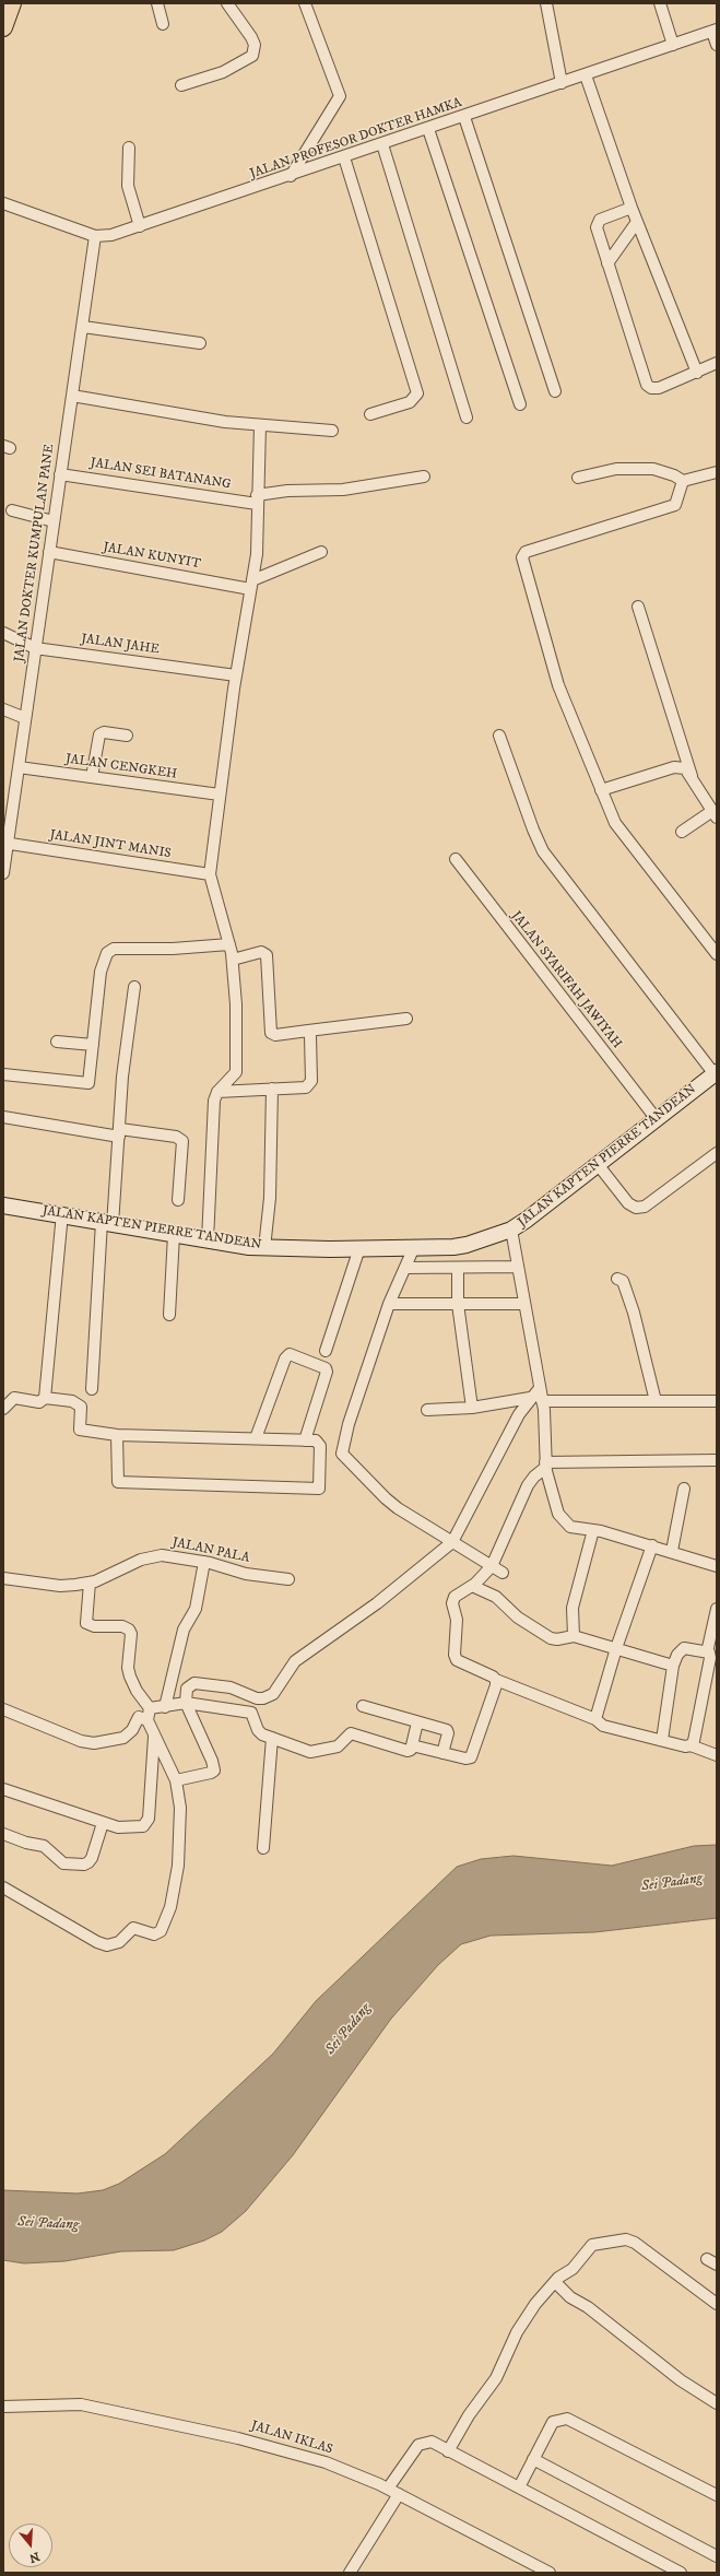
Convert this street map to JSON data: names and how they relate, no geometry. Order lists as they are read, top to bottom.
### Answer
{
  "streets": {
    "main road": ["JALAN KAPTEN PIERRE TANDEAN"],
    "street": [
      "JALAN PROFESOR DOKTER HAMKA",
      "JALAN SEI BATANANG",
      "JALAN DOKTER KUMPULAN PANE",
      "JALAN KUNYIT",
      "JALAN JAHE",
      "JALAN CENGKEH",
      "JALAN JINT MANIS",
      "JALAN SYARIFAH JAWIYAH",
      "JALAN PALA",
      "JALAN IKLAS"
    ]
  },
  "crossings": [
    ["JALAN PROFESOR DOKTER HAMKA", "JALAN DOKTER KUMPULAN PANE"],
    ["JALAN SEI BATANANG", "JALAN DOKTER KUMPULAN PANE"],
    ["JALAN DOKTER KUMPULAN PANE", "JALAN KUNYIT"],
    ["JALAN DOKTER KUMPULAN PANE", "JALAN JAHE"],
    ["JALAN DOKTER KUMPULAN PANE", "JALAN CENGKEH"],
    ["JALAN DOKTER KUMPULAN PANE", "JALAN JINT MANIS"],
    ["JALAN SYARIFAH JAWIYAH", "JALAN KAPTEN PIERRE TANDEAN"]
  ],
  "water": ["Sei Padang"],
  "north": "bottom"
}
